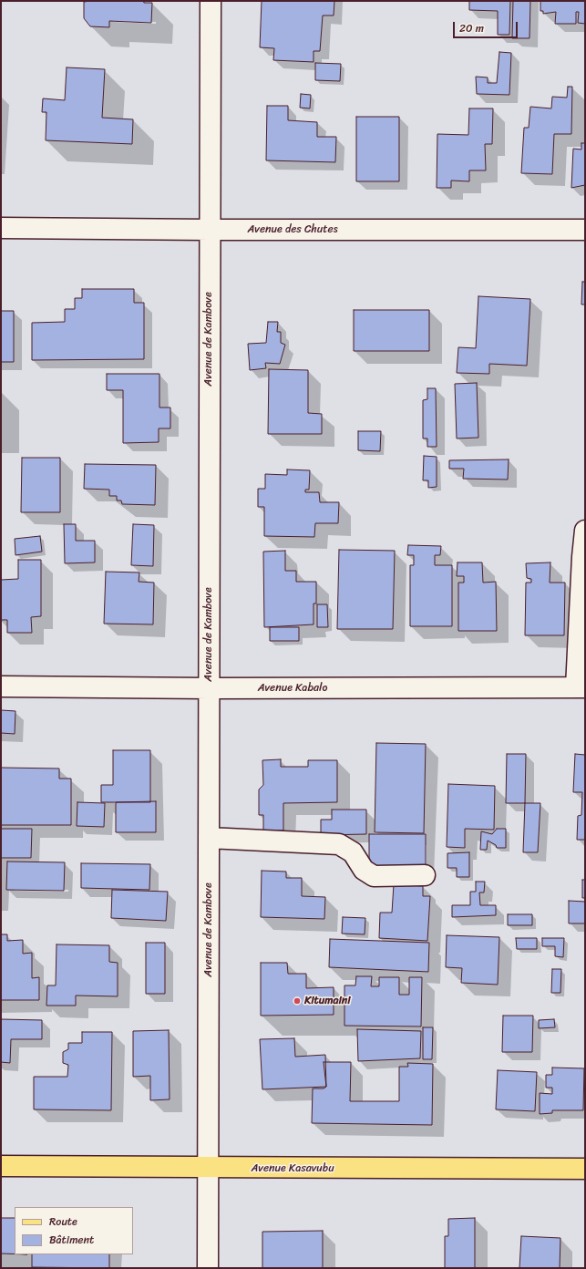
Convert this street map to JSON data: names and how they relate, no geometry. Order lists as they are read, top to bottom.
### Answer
{
  "streets": {
    "main road": ["Avenue Kasavubu"],
    "street": ["Avenue des Chutes", "Avenue de Kambove", "Avenue Kabalo"]
  },
  "crossings": [
    ["Avenue des Chutes", "Avenue de Kambove"],
    ["Avenue de Kambove", "Avenue Kabalo"],
    ["Avenue de Kambove", "Avenue Kasavubu"]
  ],
  "places": ["Kitumaini"],
  "legend": ["Route", "Bâtiment"],
  "scale_bar": "20 m"
}
